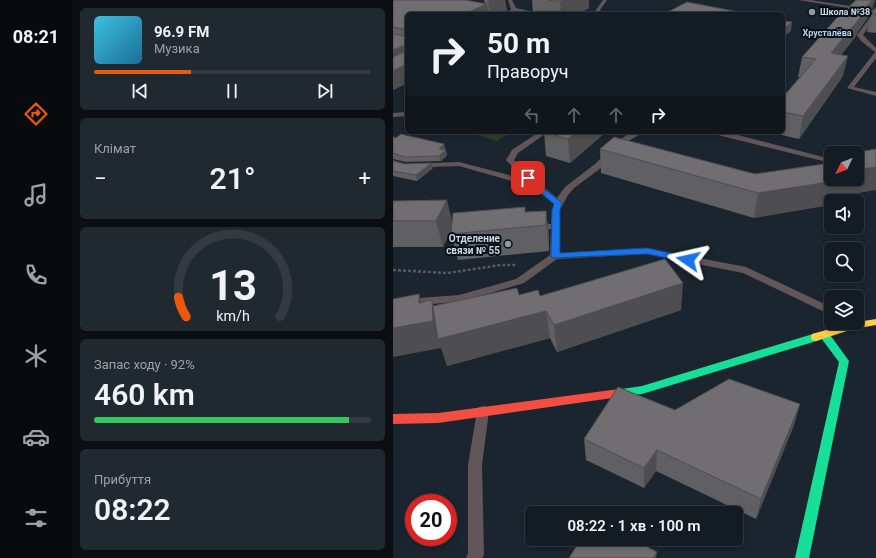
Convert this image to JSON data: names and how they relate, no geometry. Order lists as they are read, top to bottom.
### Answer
{
  "districts": ["Хрусталёва"],
  "places": ["Школа №38", "Отделение связи № 55"],
  "north": "bottom left",
  "page": {
    "tabs": "08:21",
    "turn": ["50 m", "Праворуч"],
    "song": ["96.9 FM", "Музика"],
    "tile": [
      "Клімат",
      ["Запас ходу · 92%", "460 km"],
      ["Прибуття", "08:22"]
    ],
    "heat": ["−", "21°", "+"],
    "limit": "20",
    "trip": "08:22 · 1 хв · 100 m",
    "gauge": ["13", "km/h"]
  }
}
